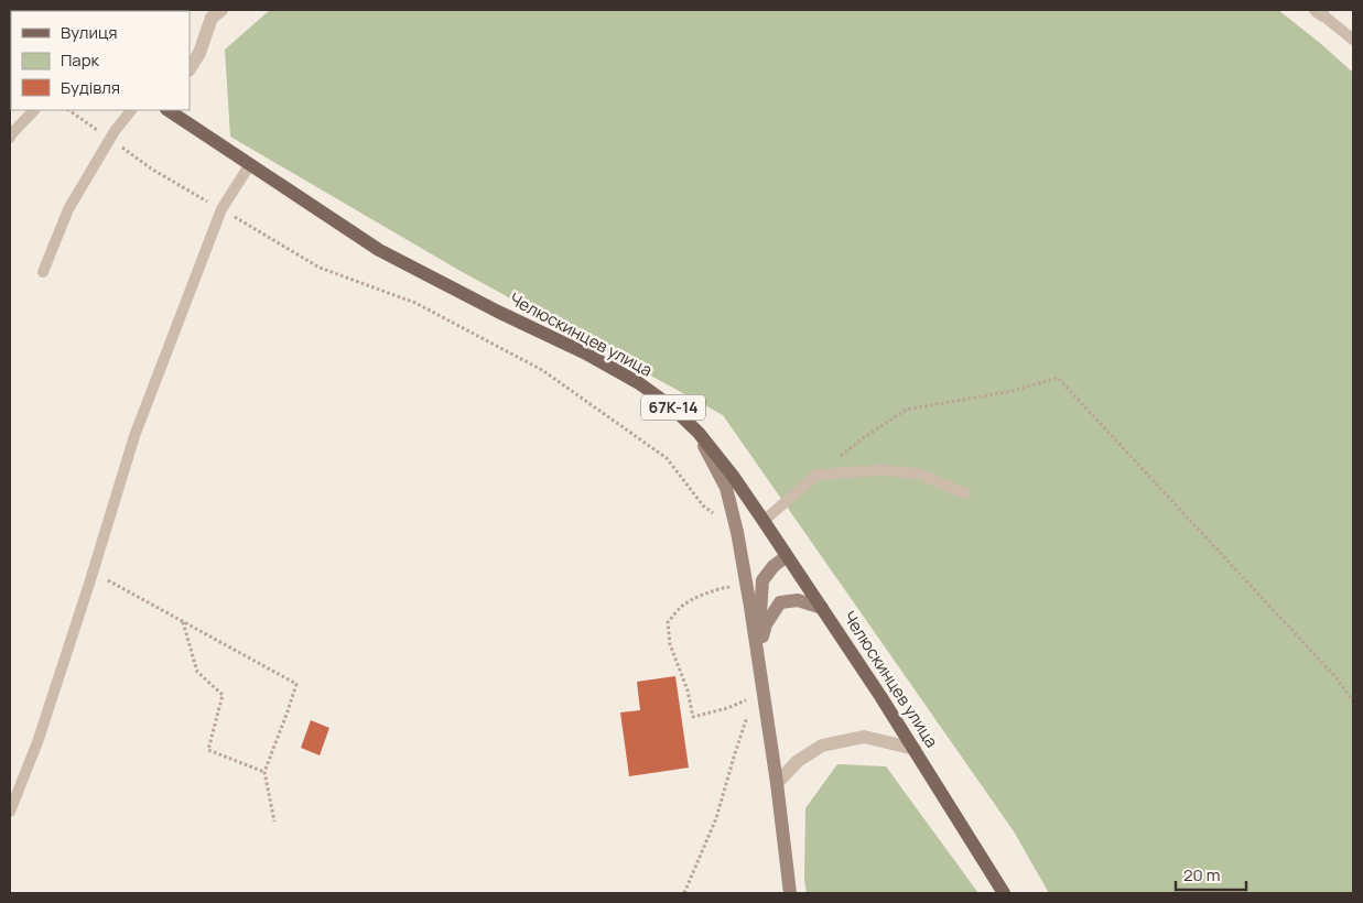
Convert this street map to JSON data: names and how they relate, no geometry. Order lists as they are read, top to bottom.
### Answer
{
  "streets": {
    "main road": ["Челюскинцев улица", "67К-14"]
  },
  "legend": ["Вулиця", "Парк", "Будівля"],
  "scale_bar": "20 m"
}
